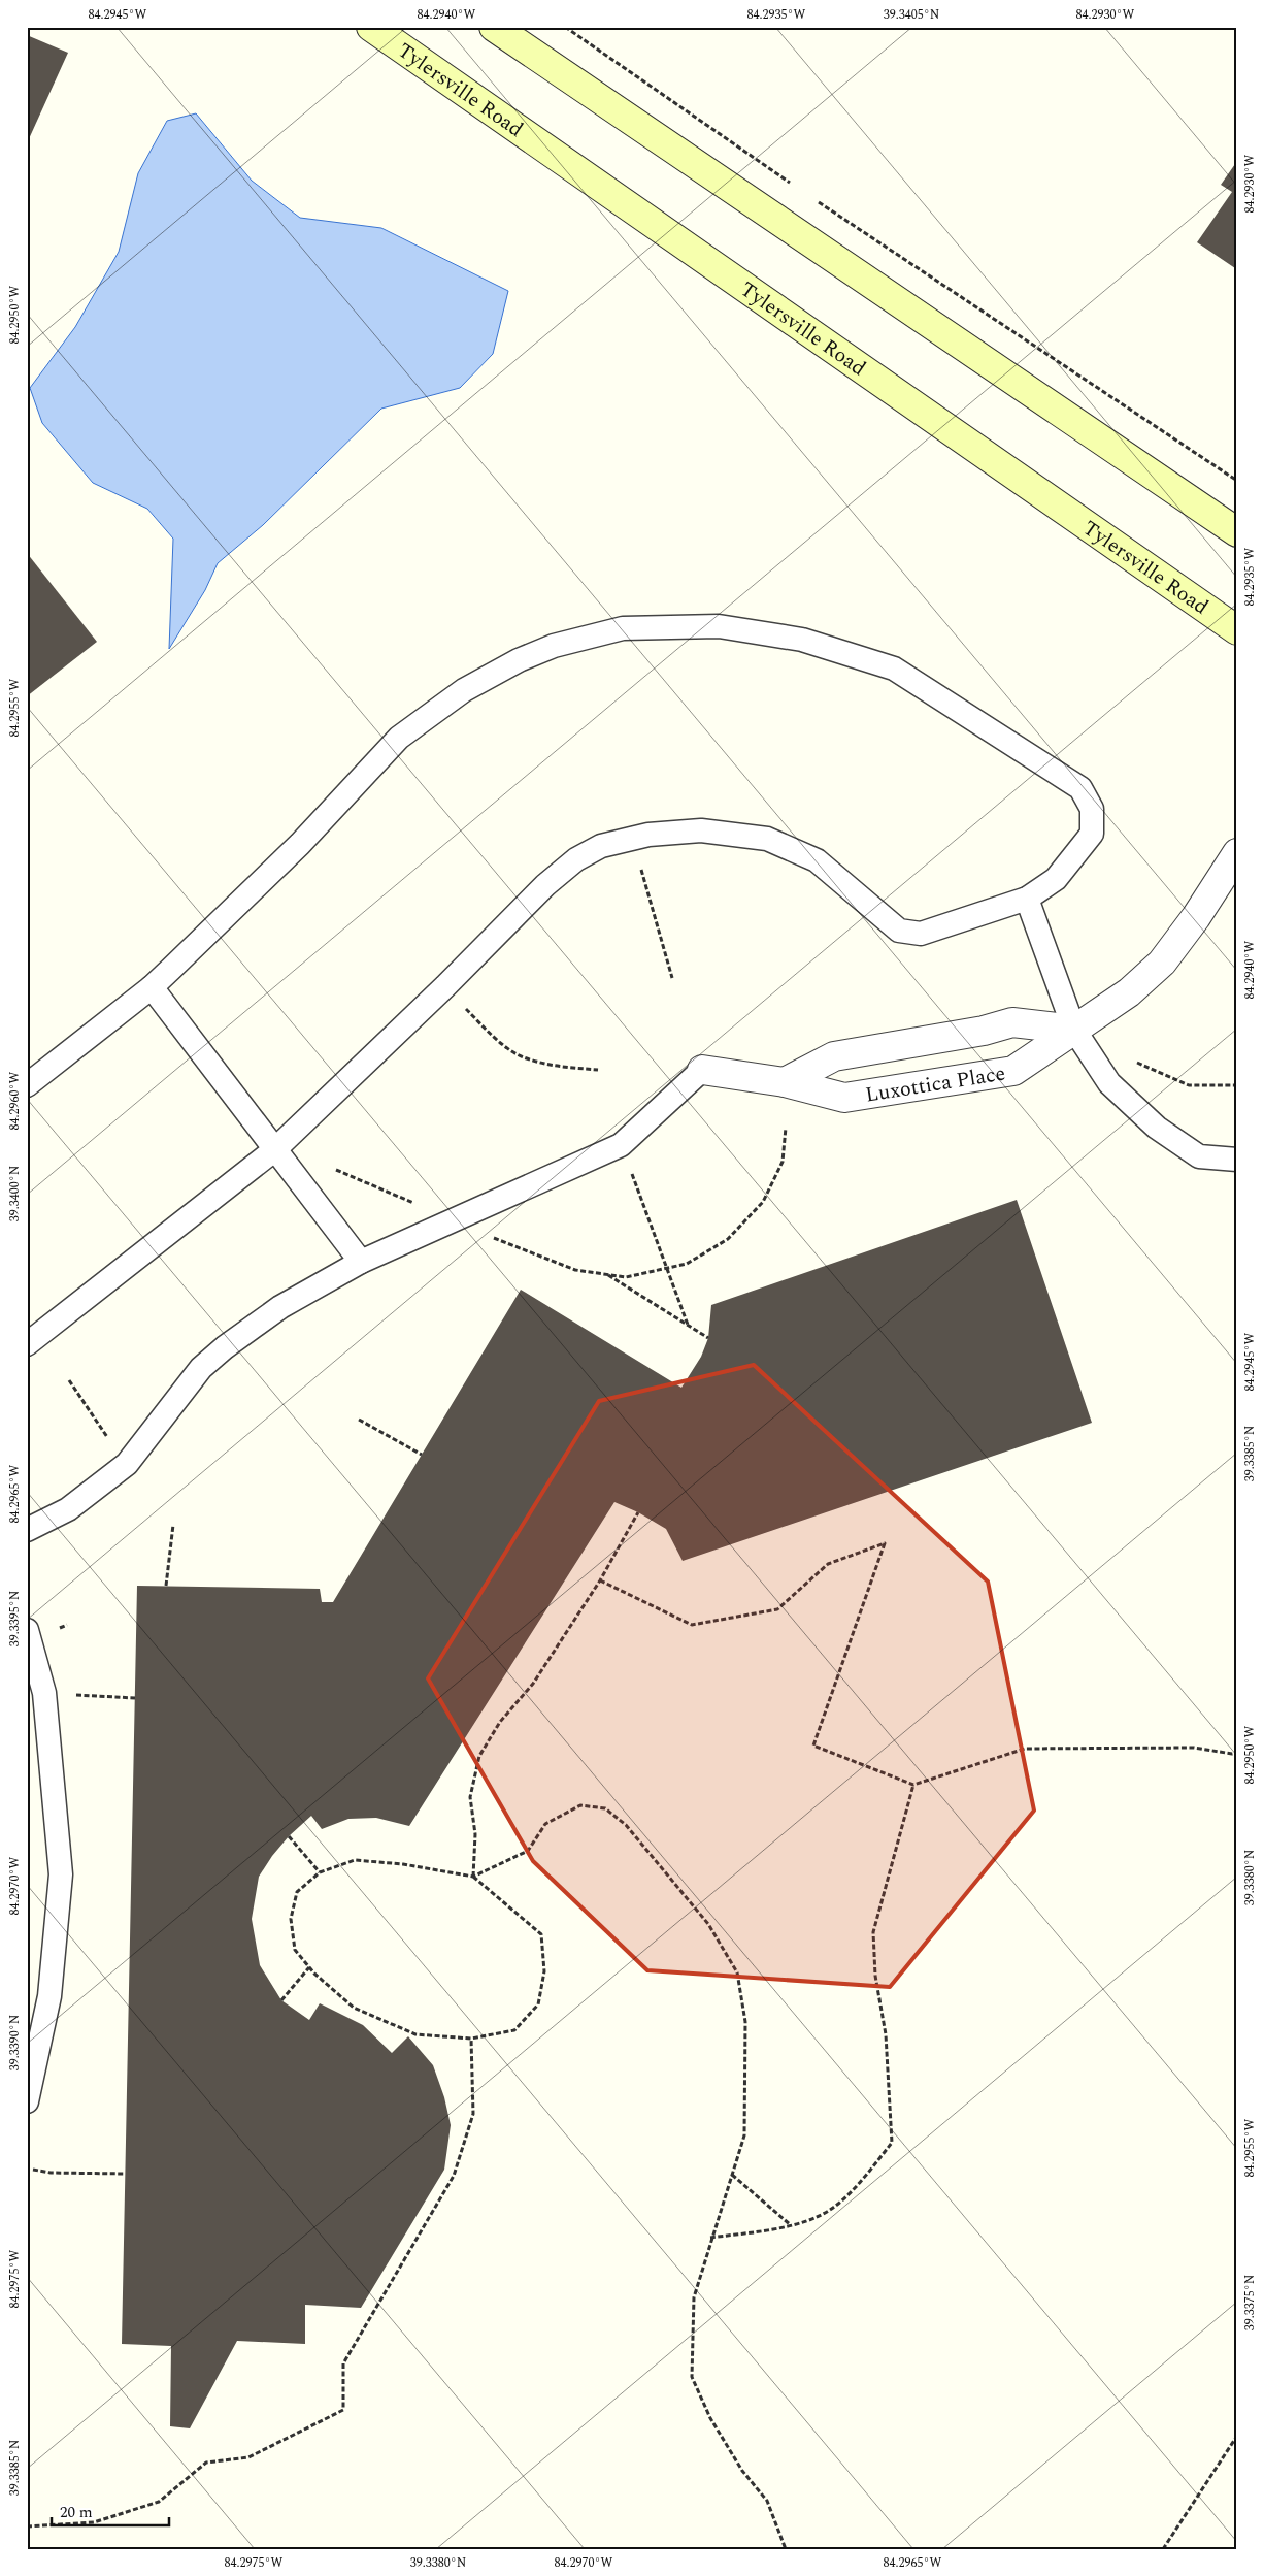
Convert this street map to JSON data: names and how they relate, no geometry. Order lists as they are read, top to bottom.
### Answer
{
  "streets": {
    "main road": ["Tylersville Road"],
    "street": ["Luxottica Place"]
  },
  "scale_bar": "20 m",
  "coordinates": [
    "84.2945°W",
    "84.2940°W",
    "84.2935°W",
    "39.3405°N",
    "84.2930°W",
    "84.2950°W",
    "84.2955°W",
    "84.2960°W",
    "39.3400°N",
    "39.3385°N",
    "84.2965°W",
    "39.3395°N",
    "39.3380°N",
    "84.2970°W",
    "39.3390°N",
    "84.2975°W",
    "39.3375°N"
  ]
}
